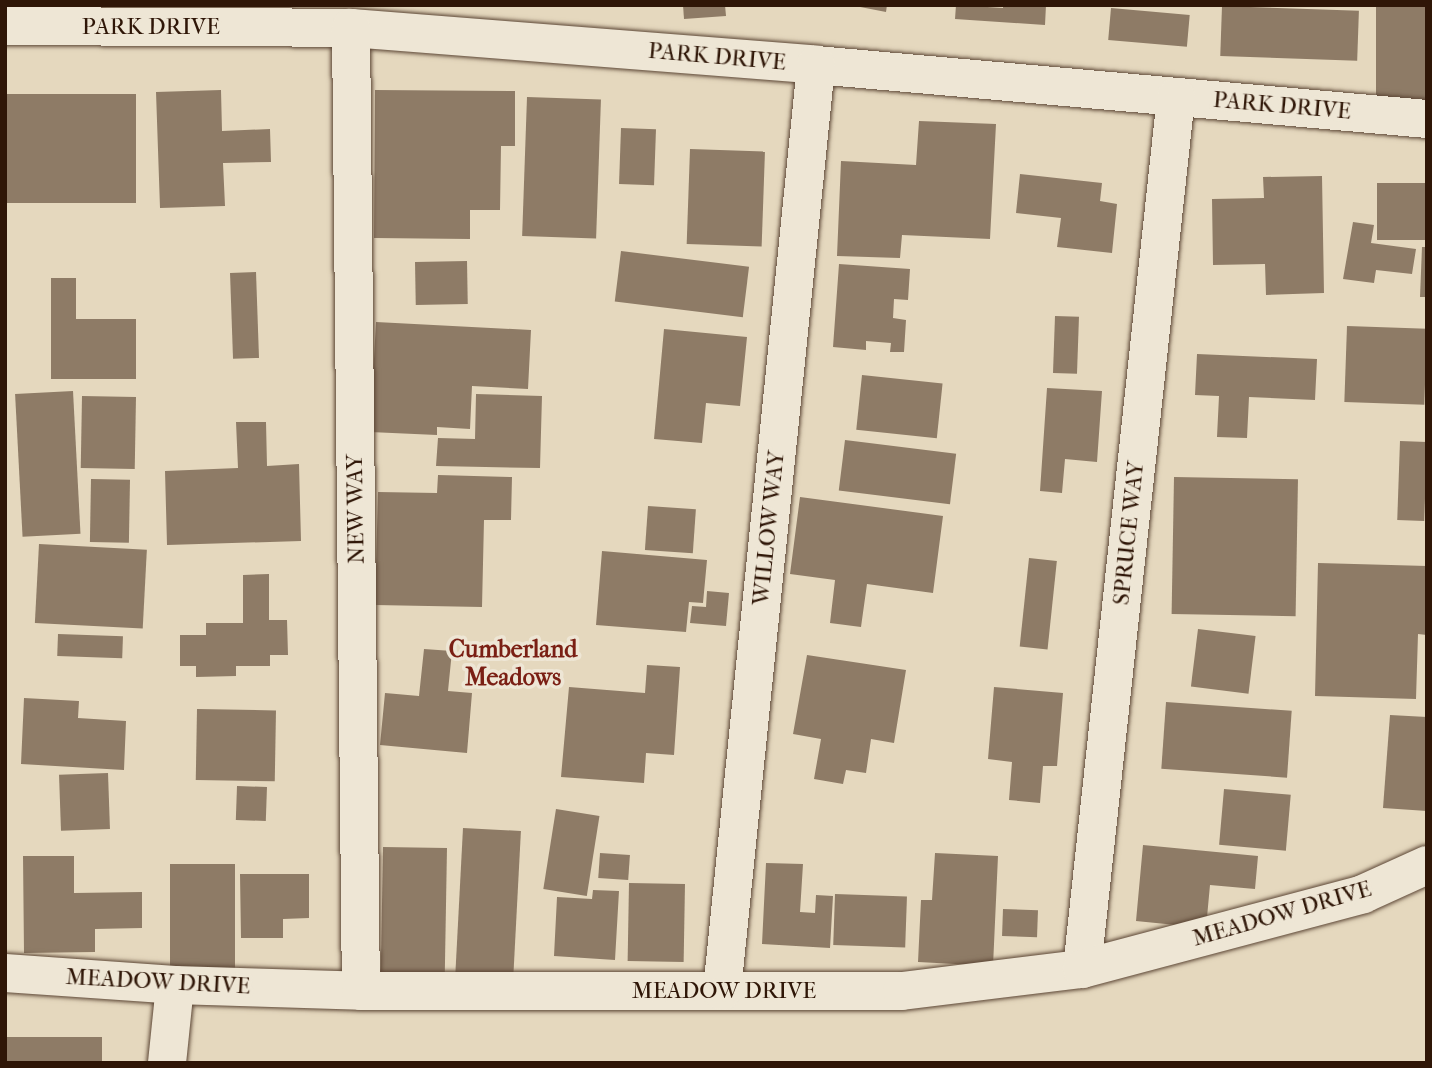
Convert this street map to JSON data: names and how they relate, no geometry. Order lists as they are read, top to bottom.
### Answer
{
  "streets": {
    "street": [
      "PARK DRIVE",
      "NEW WAY",
      "WILLOW WAY",
      "SPRUCE WAY",
      "MEADOW DRIVE"
    ]
  },
  "crossings": [
    ["PARK DRIVE", "NEW WAY"],
    ["PARK DRIVE", "WILLOW WAY"],
    ["PARK DRIVE", "SPRUCE WAY"],
    ["NEW WAY", "MEADOW DRIVE"],
    ["WILLOW WAY", "MEADOW DRIVE"],
    ["SPRUCE WAY", "MEADOW DRIVE"]
  ],
  "districts": ["Cumberland Meadows"]
}
